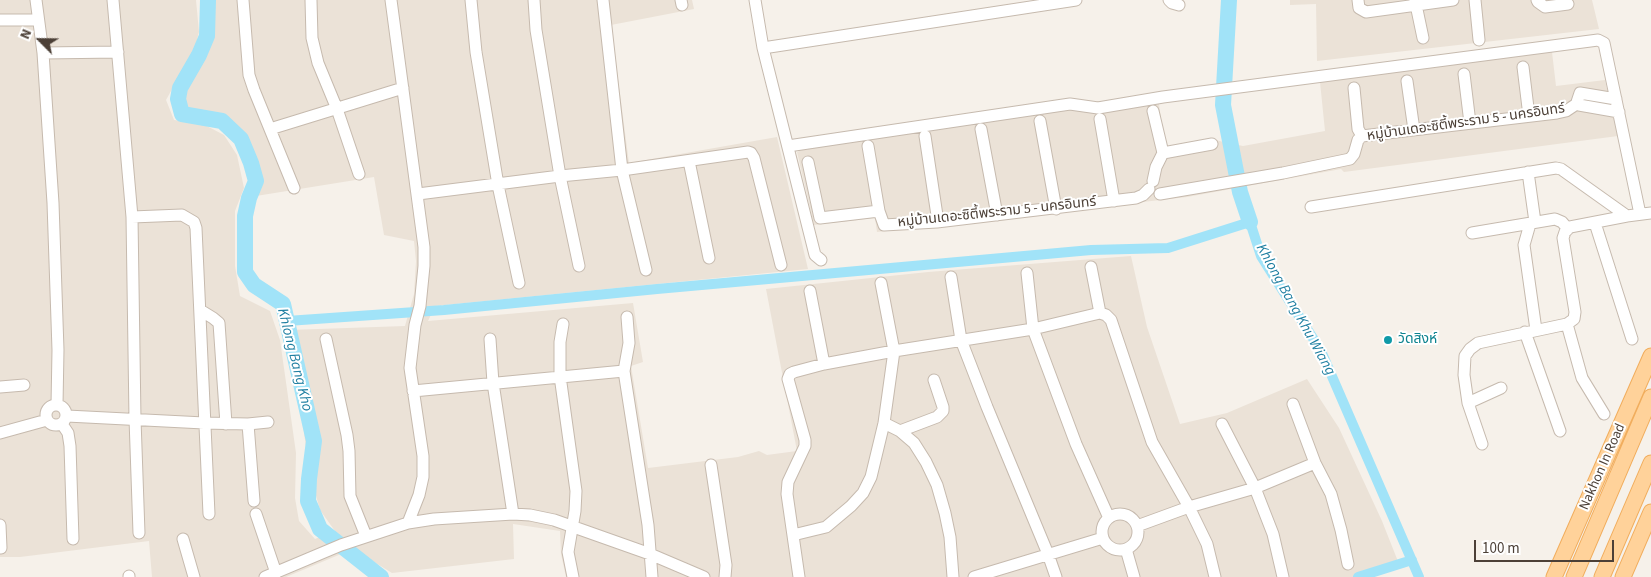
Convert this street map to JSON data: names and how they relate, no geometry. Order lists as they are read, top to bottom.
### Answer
{
  "streets": {
    "main road": ["Nakhon In Road"],
    "street": ["หมู่บ้านเดอะซิตี้พระราม 5 - นครอินทร์"]
  },
  "water": ["Khlong Bang Khu Wiang", "Khlong Bang Kho"],
  "places": ["วัดสิงห์"],
  "scale_bar": "100 m",
  "north": "top left"
}
